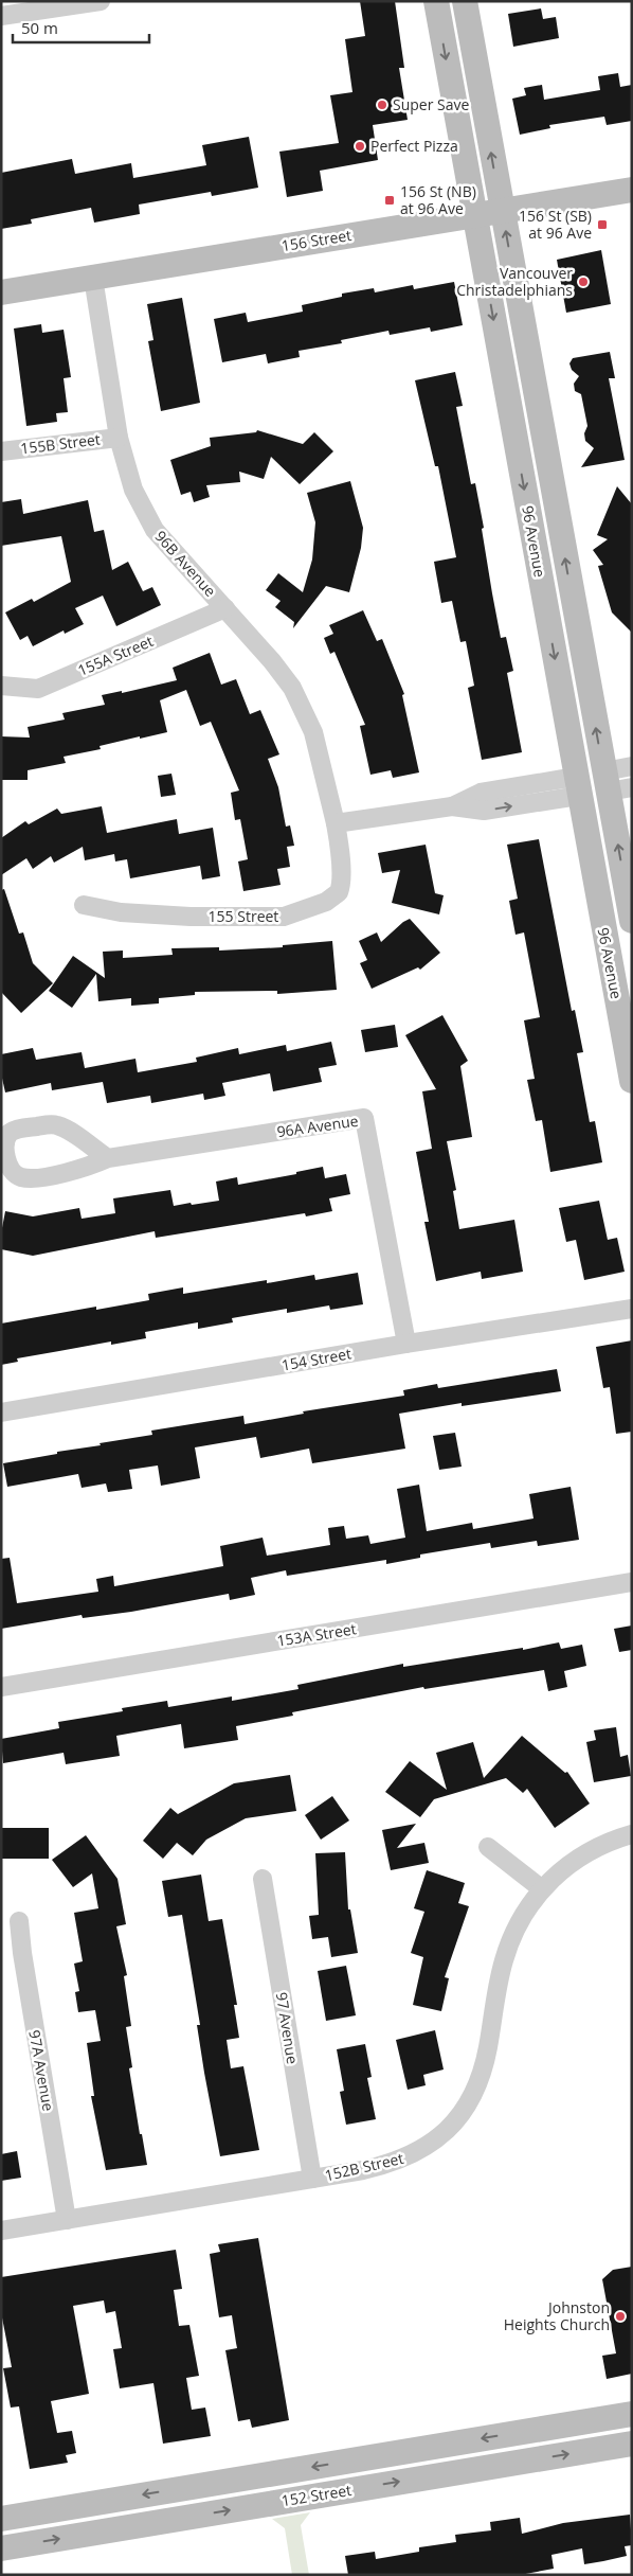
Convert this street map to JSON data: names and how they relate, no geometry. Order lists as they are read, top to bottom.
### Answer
{
  "streets": {
    "main road": ["156 Street", "96 Avenue", "152 Street"],
    "street": [
      "155B Street",
      "96B Avenue",
      "155A Street",
      "155 Street",
      "96A Avenue",
      "154 Street",
      "153A Street",
      "97 Avenue",
      "97A Avenue",
      "152B Street"
    ]
  },
  "crossings": [
    ["156 Street", "96 Avenue"],
    ["156 Street", "96B Avenue"],
    ["155B Street", "96B Avenue"],
    ["96B Avenue", "155A Street"],
    ["96B Avenue", "155 Street"],
    ["96A Avenue", "154 Street"],
    ["97 Avenue", "152B Street"],
    ["97A Avenue", "152B Street"]
  ],
  "places": {
    "other": [
      "Super Save",
      "Perfect Pizza",
      "Vancouver Christadelphians",
      "Johnston Heights Church"
    ],
    "transit": ["156 St (NB) at 96 Ave", "156 St (SB) at 96 Ave"]
  },
  "scale_bar": "50 m"
}
